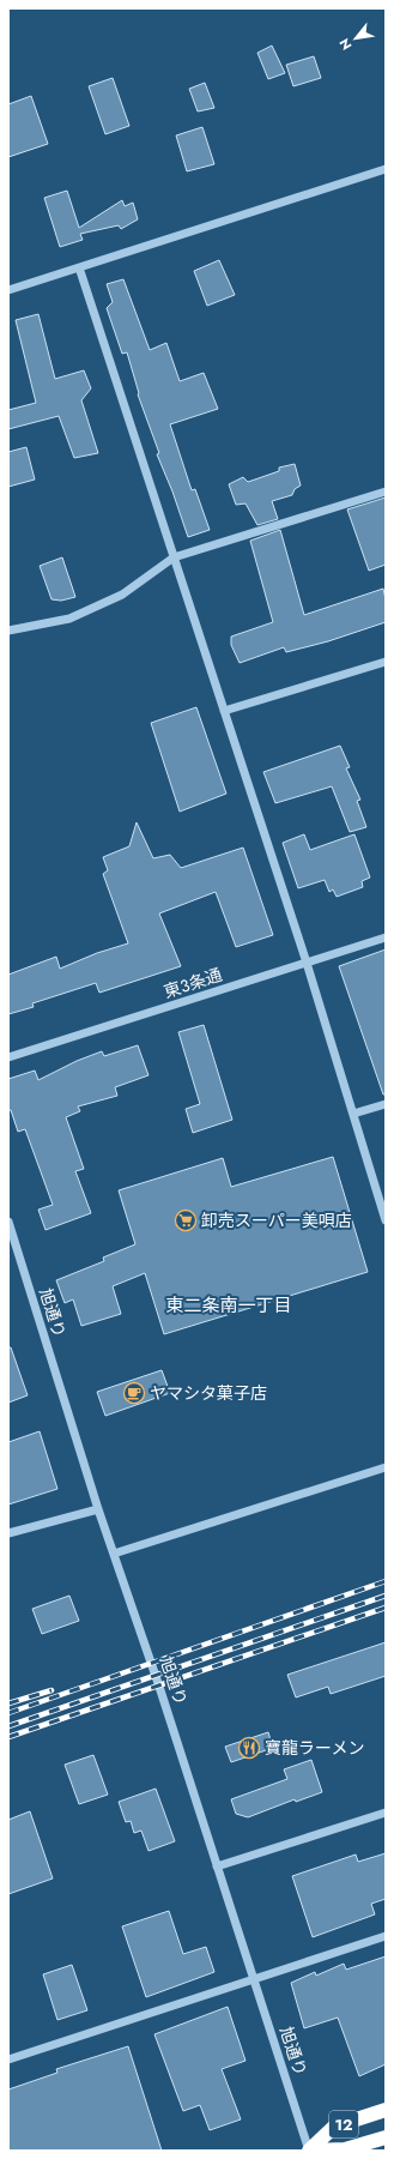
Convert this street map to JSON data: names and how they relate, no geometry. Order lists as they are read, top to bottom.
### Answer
{
  "streets": {
    "highway": ["12"],
    "street": ["東３条通", "旭通り"]
  },
  "crossings": [
    ["旭通り", "12"]
  ],
  "districts": ["東二条南一丁目"],
  "places": {
    "supermarket": ["卸売スーパー美唄店"],
    "cafe": ["ヤマシタ菓子店"],
    "restaurant": ["寶龍ラーメン"]
  },
  "north": "bottom left"
}
